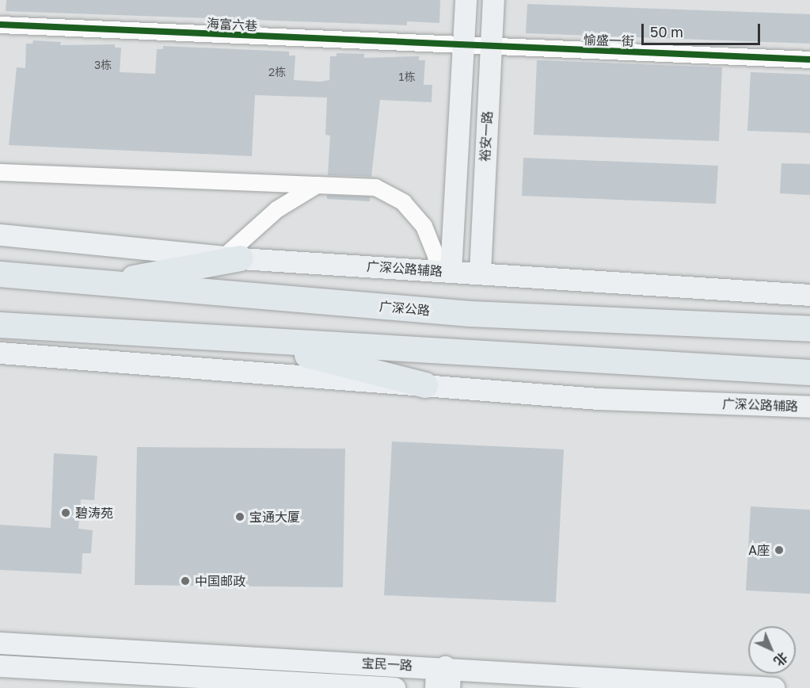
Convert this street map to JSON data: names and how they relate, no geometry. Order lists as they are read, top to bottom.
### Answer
{
  "streets": {
    "highway": ["广深公路"],
    "main road": ["裕安一路", "广深公路辅路", "宝民一路"],
    "street": ["海富六巷", "愉盛一街"]
  },
  "crossings": [
    ["海富六巷", "愉盛一街"],
    ["愉盛一街", "裕安一路"],
    ["裕安一路", "广深公路辅路"]
  ],
  "places": [
    "碧涛苑",
    "宝通大厦",
    "A座",
    "中国邮政"
  ],
  "house_numbers": ["3栋", "2栋", "1栋"],
  "scale_bar": "50 m",
  "north": "bottom right"
}
